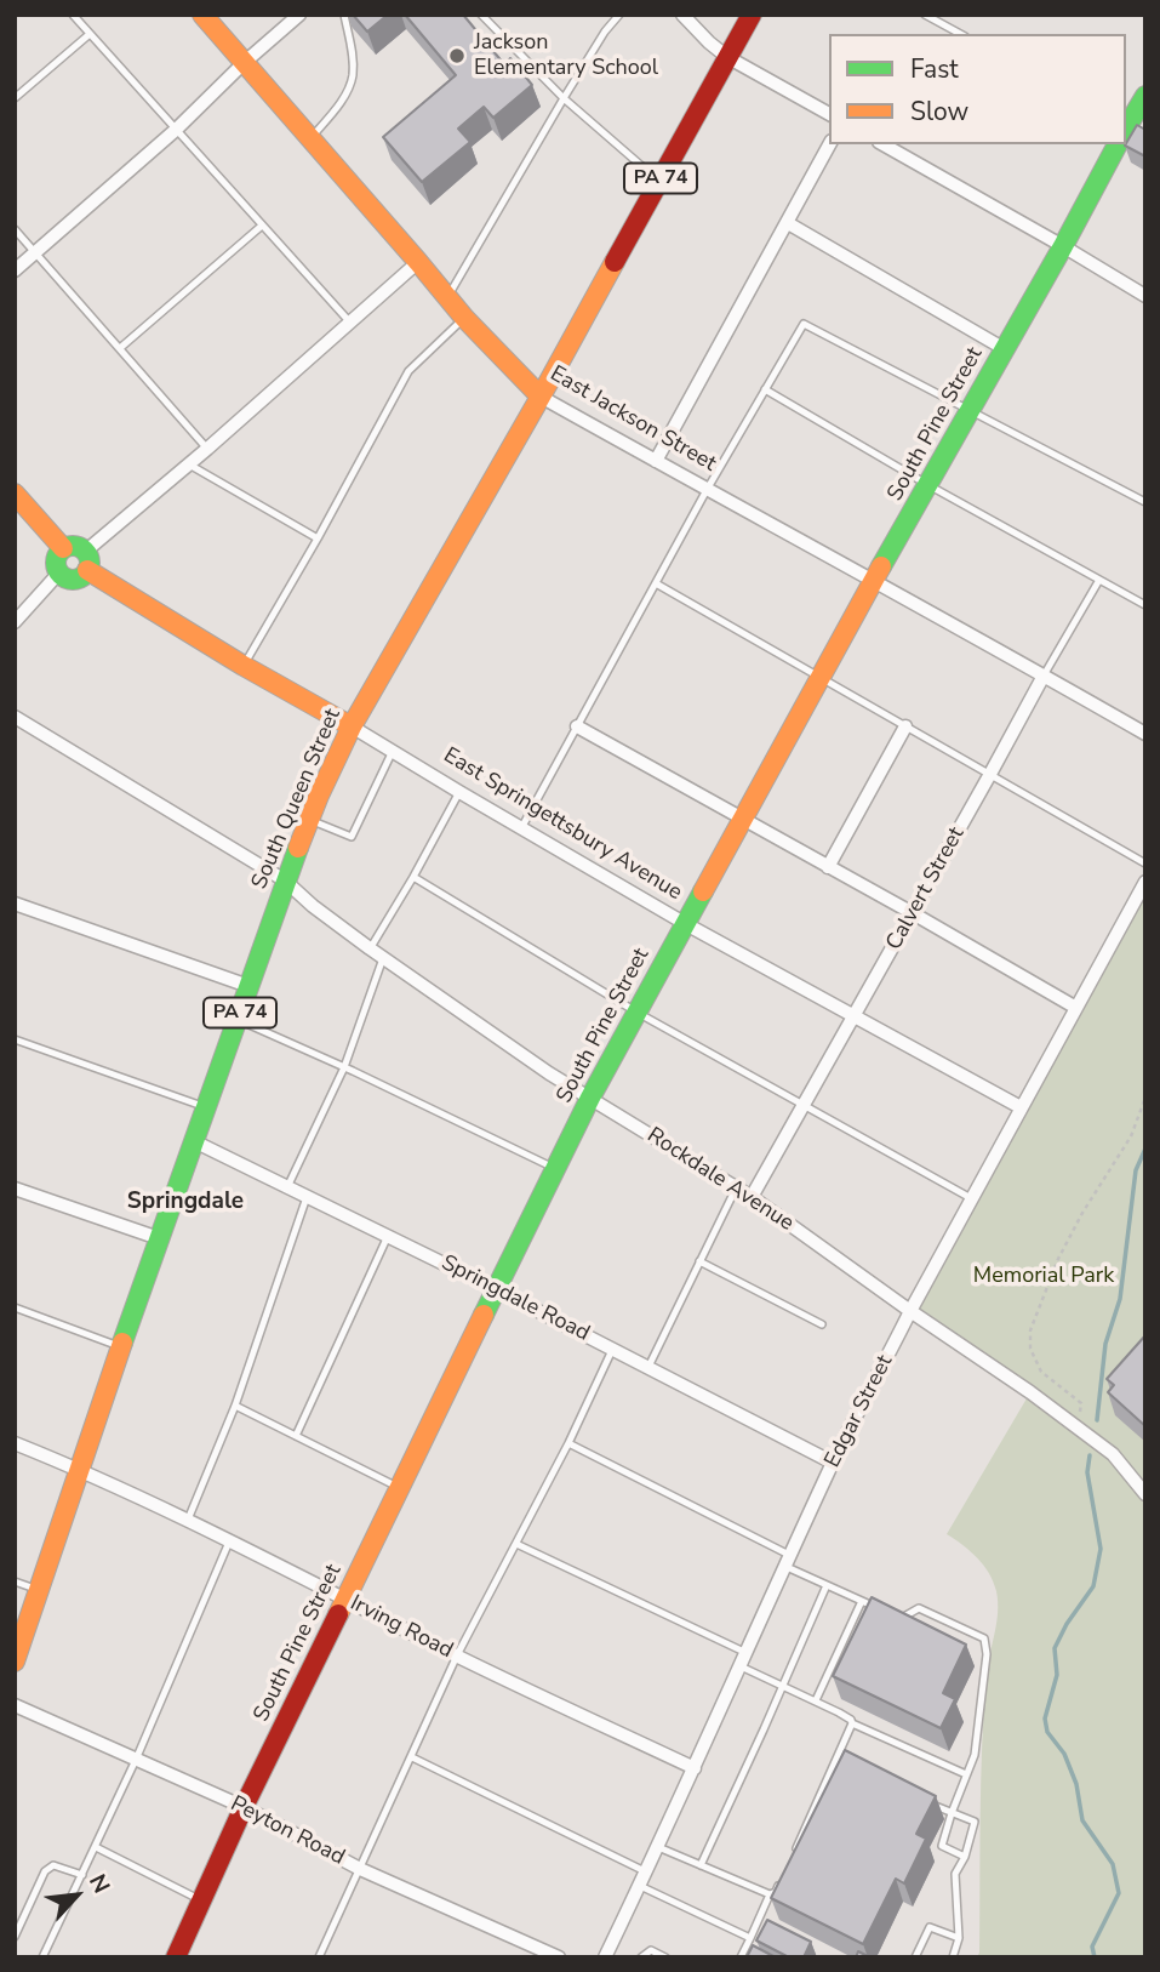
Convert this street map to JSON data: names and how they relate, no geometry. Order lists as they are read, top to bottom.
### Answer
{
  "streets": {
    "street": [
      "PA 74",
      "East Jackson Street",
      "South Pine Street",
      "South Queen Street",
      "East Springettsbury Avenue",
      "Calvert Street",
      "Rockdale Avenue",
      "Springdale Road",
      "Edgar Street",
      "Irving Road",
      "Peyton Road"
    ]
  },
  "crossings": [
    ["East Jackson Street", "South Pine Street"],
    ["East Jackson Street", "South Queen Street"],
    ["East Jackson Street", "Calvert Street"],
    ["South Pine Street", "East Springettsbury Avenue"],
    ["South Pine Street", "Rockdale Avenue"],
    ["South Pine Street", "Springdale Road"],
    ["South Pine Street", "Irving Road"],
    ["South Pine Street", "Peyton Road"],
    ["South Queen Street", "East Springettsbury Avenue"],
    ["South Queen Street", "Rockdale Avenue"],
    ["South Queen Street", "Springdale Road"],
    ["South Queen Street", "Irving Road"],
    ["East Springettsbury Avenue", "Calvert Street"],
    ["East Springettsbury Avenue", "Edgar Street"],
    ["Calvert Street", "Rockdale Avenue"],
    ["Rockdale Avenue", "Edgar Street"],
    ["Springdale Road", "Edgar Street"],
    ["Edgar Street", "Irving Road"]
  ],
  "districts": ["Springdale"],
  "parks": ["Memorial Park"],
  "places": ["Jackson Elementary School"],
  "legend": ["Fast", "Slow"],
  "north": "top right"
}
